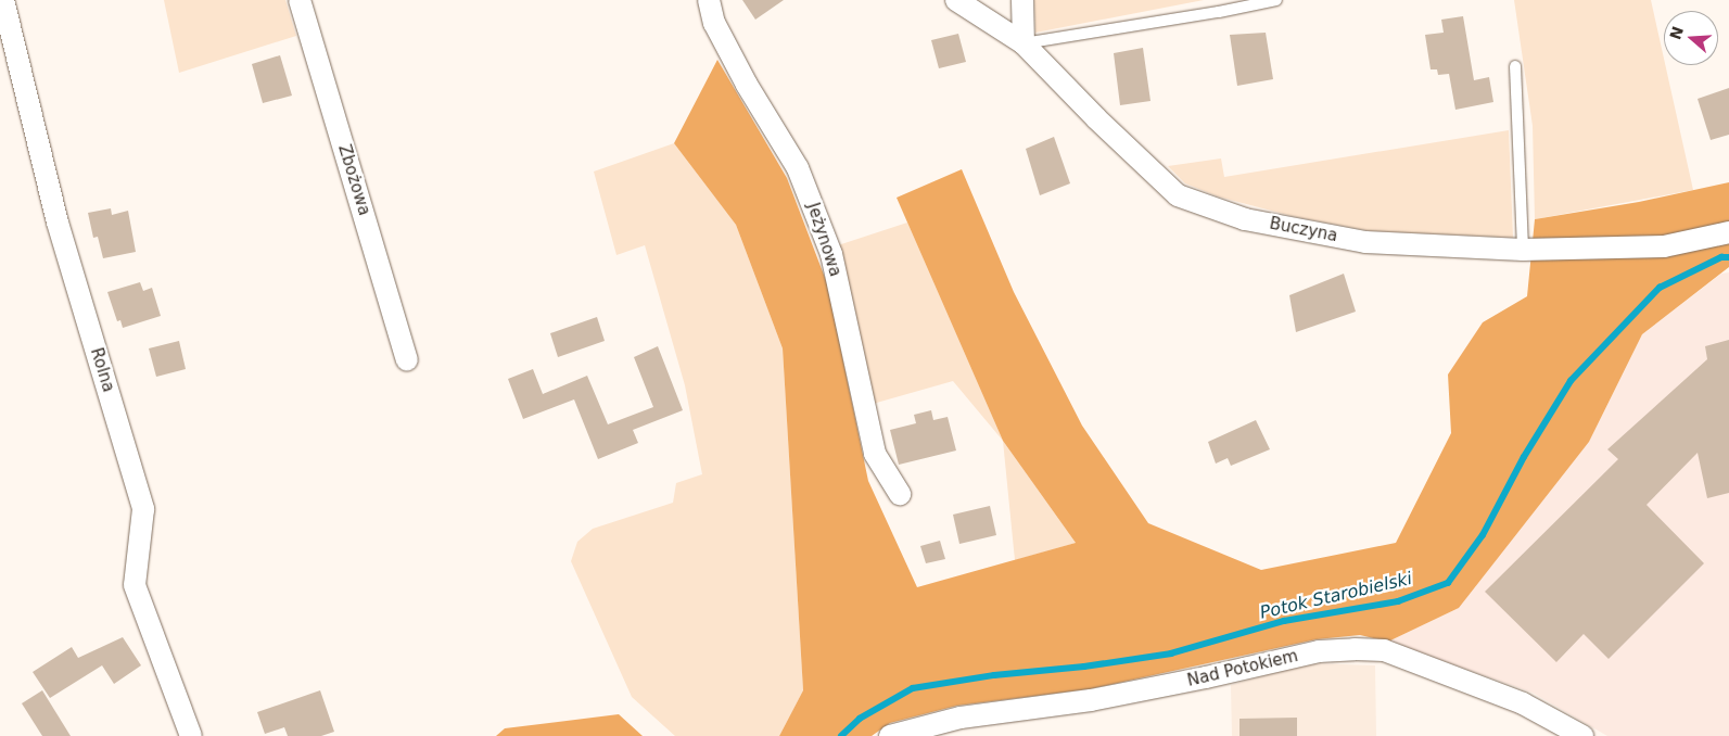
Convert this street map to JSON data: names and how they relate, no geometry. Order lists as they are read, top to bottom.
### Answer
{
  "streets": {
    "street": [
      "Zbożowa",
      "Buczyna",
      "Jeżynowa",
      "Rolna",
      "Nad Potokiem"
    ]
  },
  "water": ["Potok Starobielski"],
  "north": "left"
}
